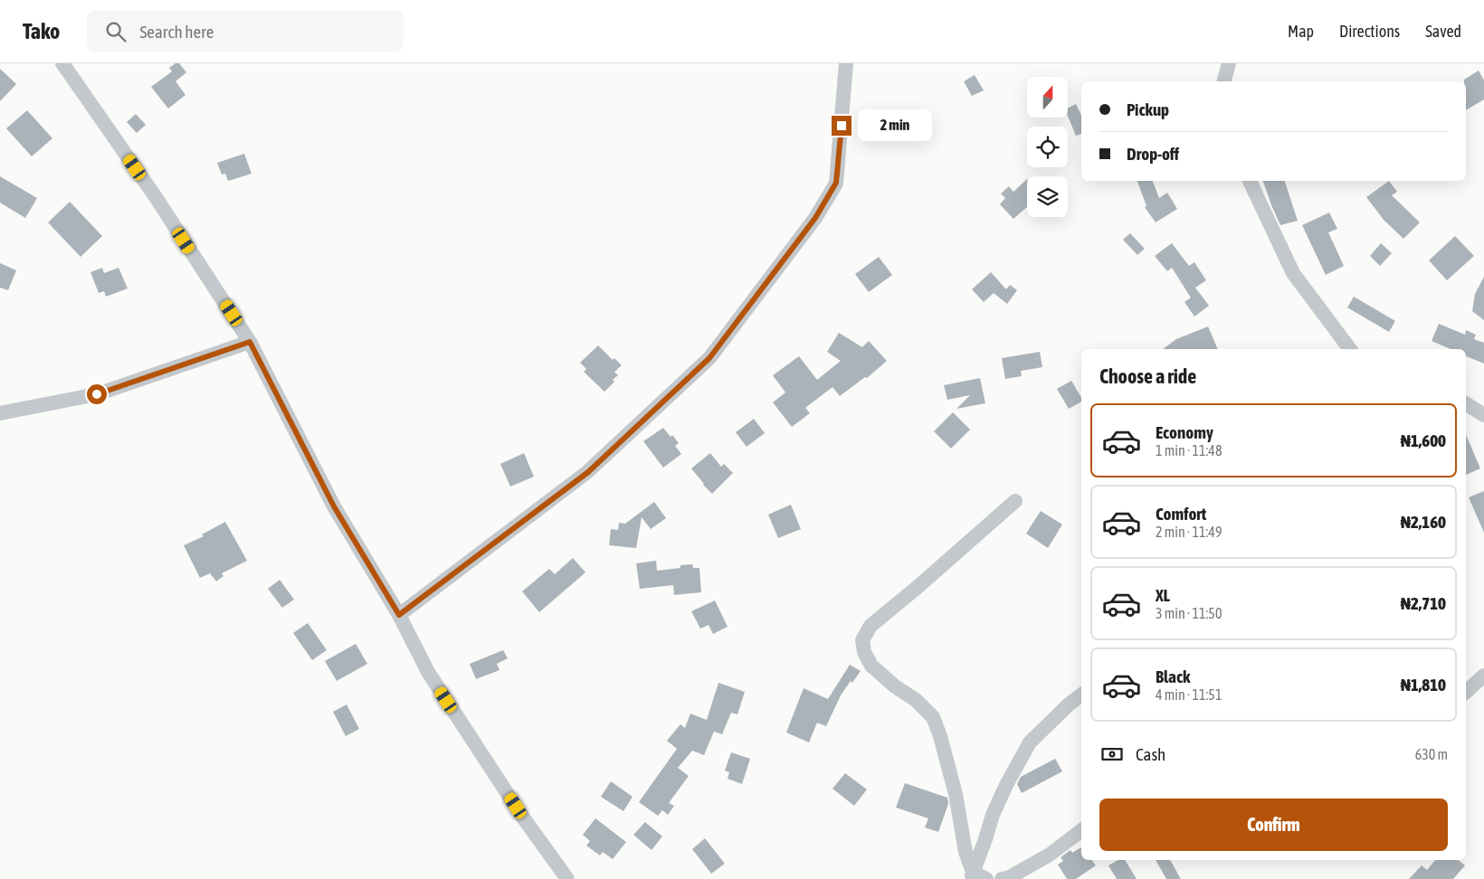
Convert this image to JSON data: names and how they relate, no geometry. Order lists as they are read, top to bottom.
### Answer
{
  "north": "top",
  "page": {
    "header": "Tako",
    "search": "Search here",
    "nav": ["Map", "Directions", "Saved"],
    "banner": ["Pickup", "Drop-off"],
    "bubble": "2 min",
    "heading": "Choose a ride",
    "list": [
      {
        "name": "Economy",
        "note": "1 min · 11:48",
        "value": "₦1,600"
      },
      {
        "name": "Comfort",
        "note": "2 min · 11:49",
        "value": "₦2,160"
      },
      {
        "name": "XL",
        "note": "3 min · 11:50",
        "value": "₦2,710"
      },
      {
        "name": "Black",
        "note": "4 min · 11:51",
        "value": "₦1,810"
      }
    ],
    "pay": ["Cash", "630 m"],
    "buttons": "Confirm"
  }
}
